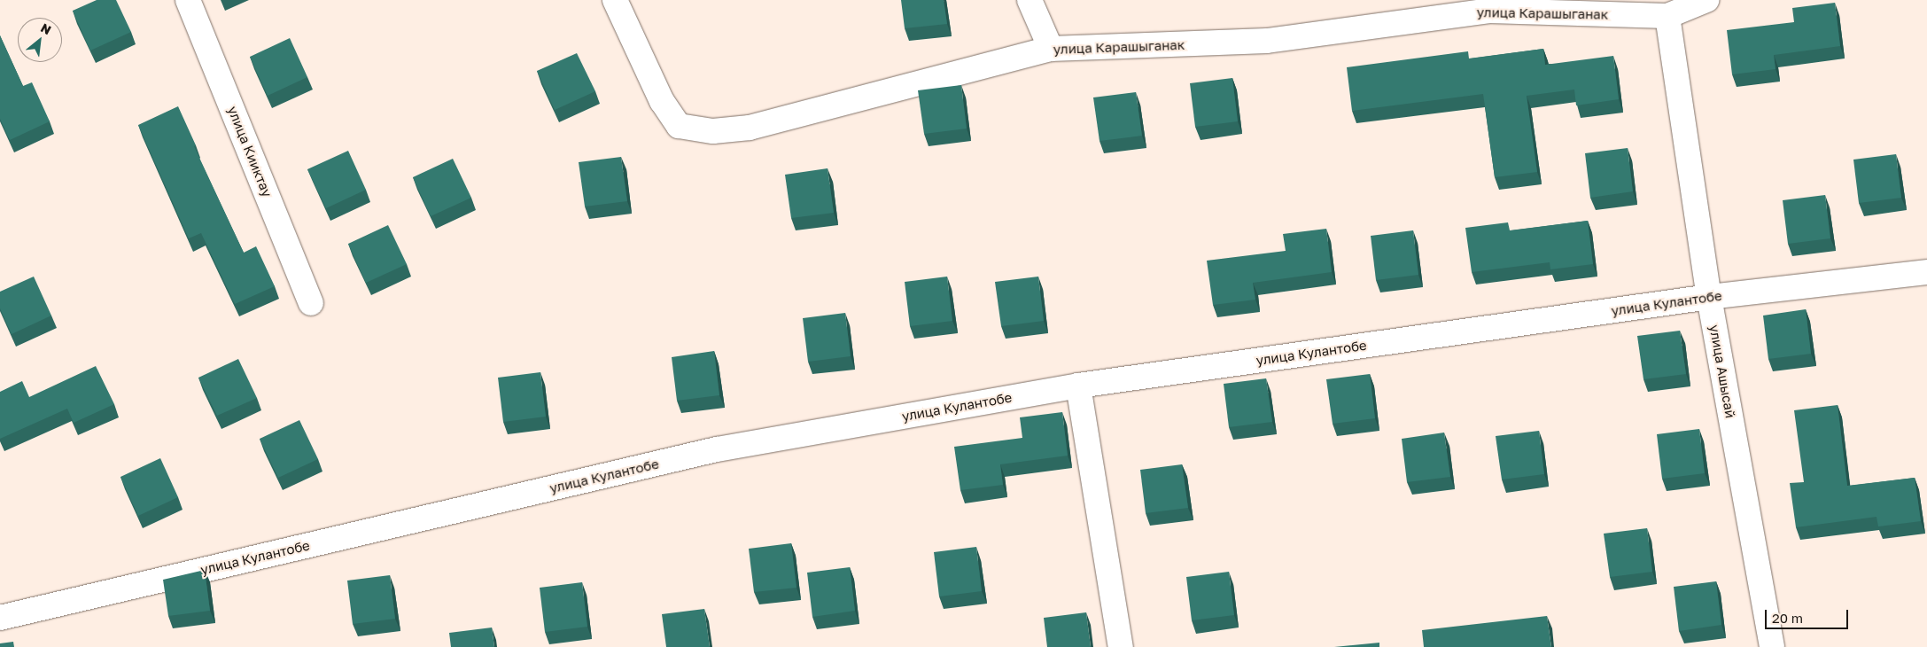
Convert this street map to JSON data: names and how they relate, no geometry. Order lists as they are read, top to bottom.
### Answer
{
  "streets": {
    "street": [
      "улица Карашыганак",
      "улица Кииктау",
      "улица Кулантобе",
      "улица Ашысай"
    ]
  },
  "crossings": [
    ["улица Карашыганак", "улица Ашысай"],
    ["улица Кулантобе", "улица Ашысай"]
  ],
  "scale_bar": "20 m",
  "north": "top right"
}
